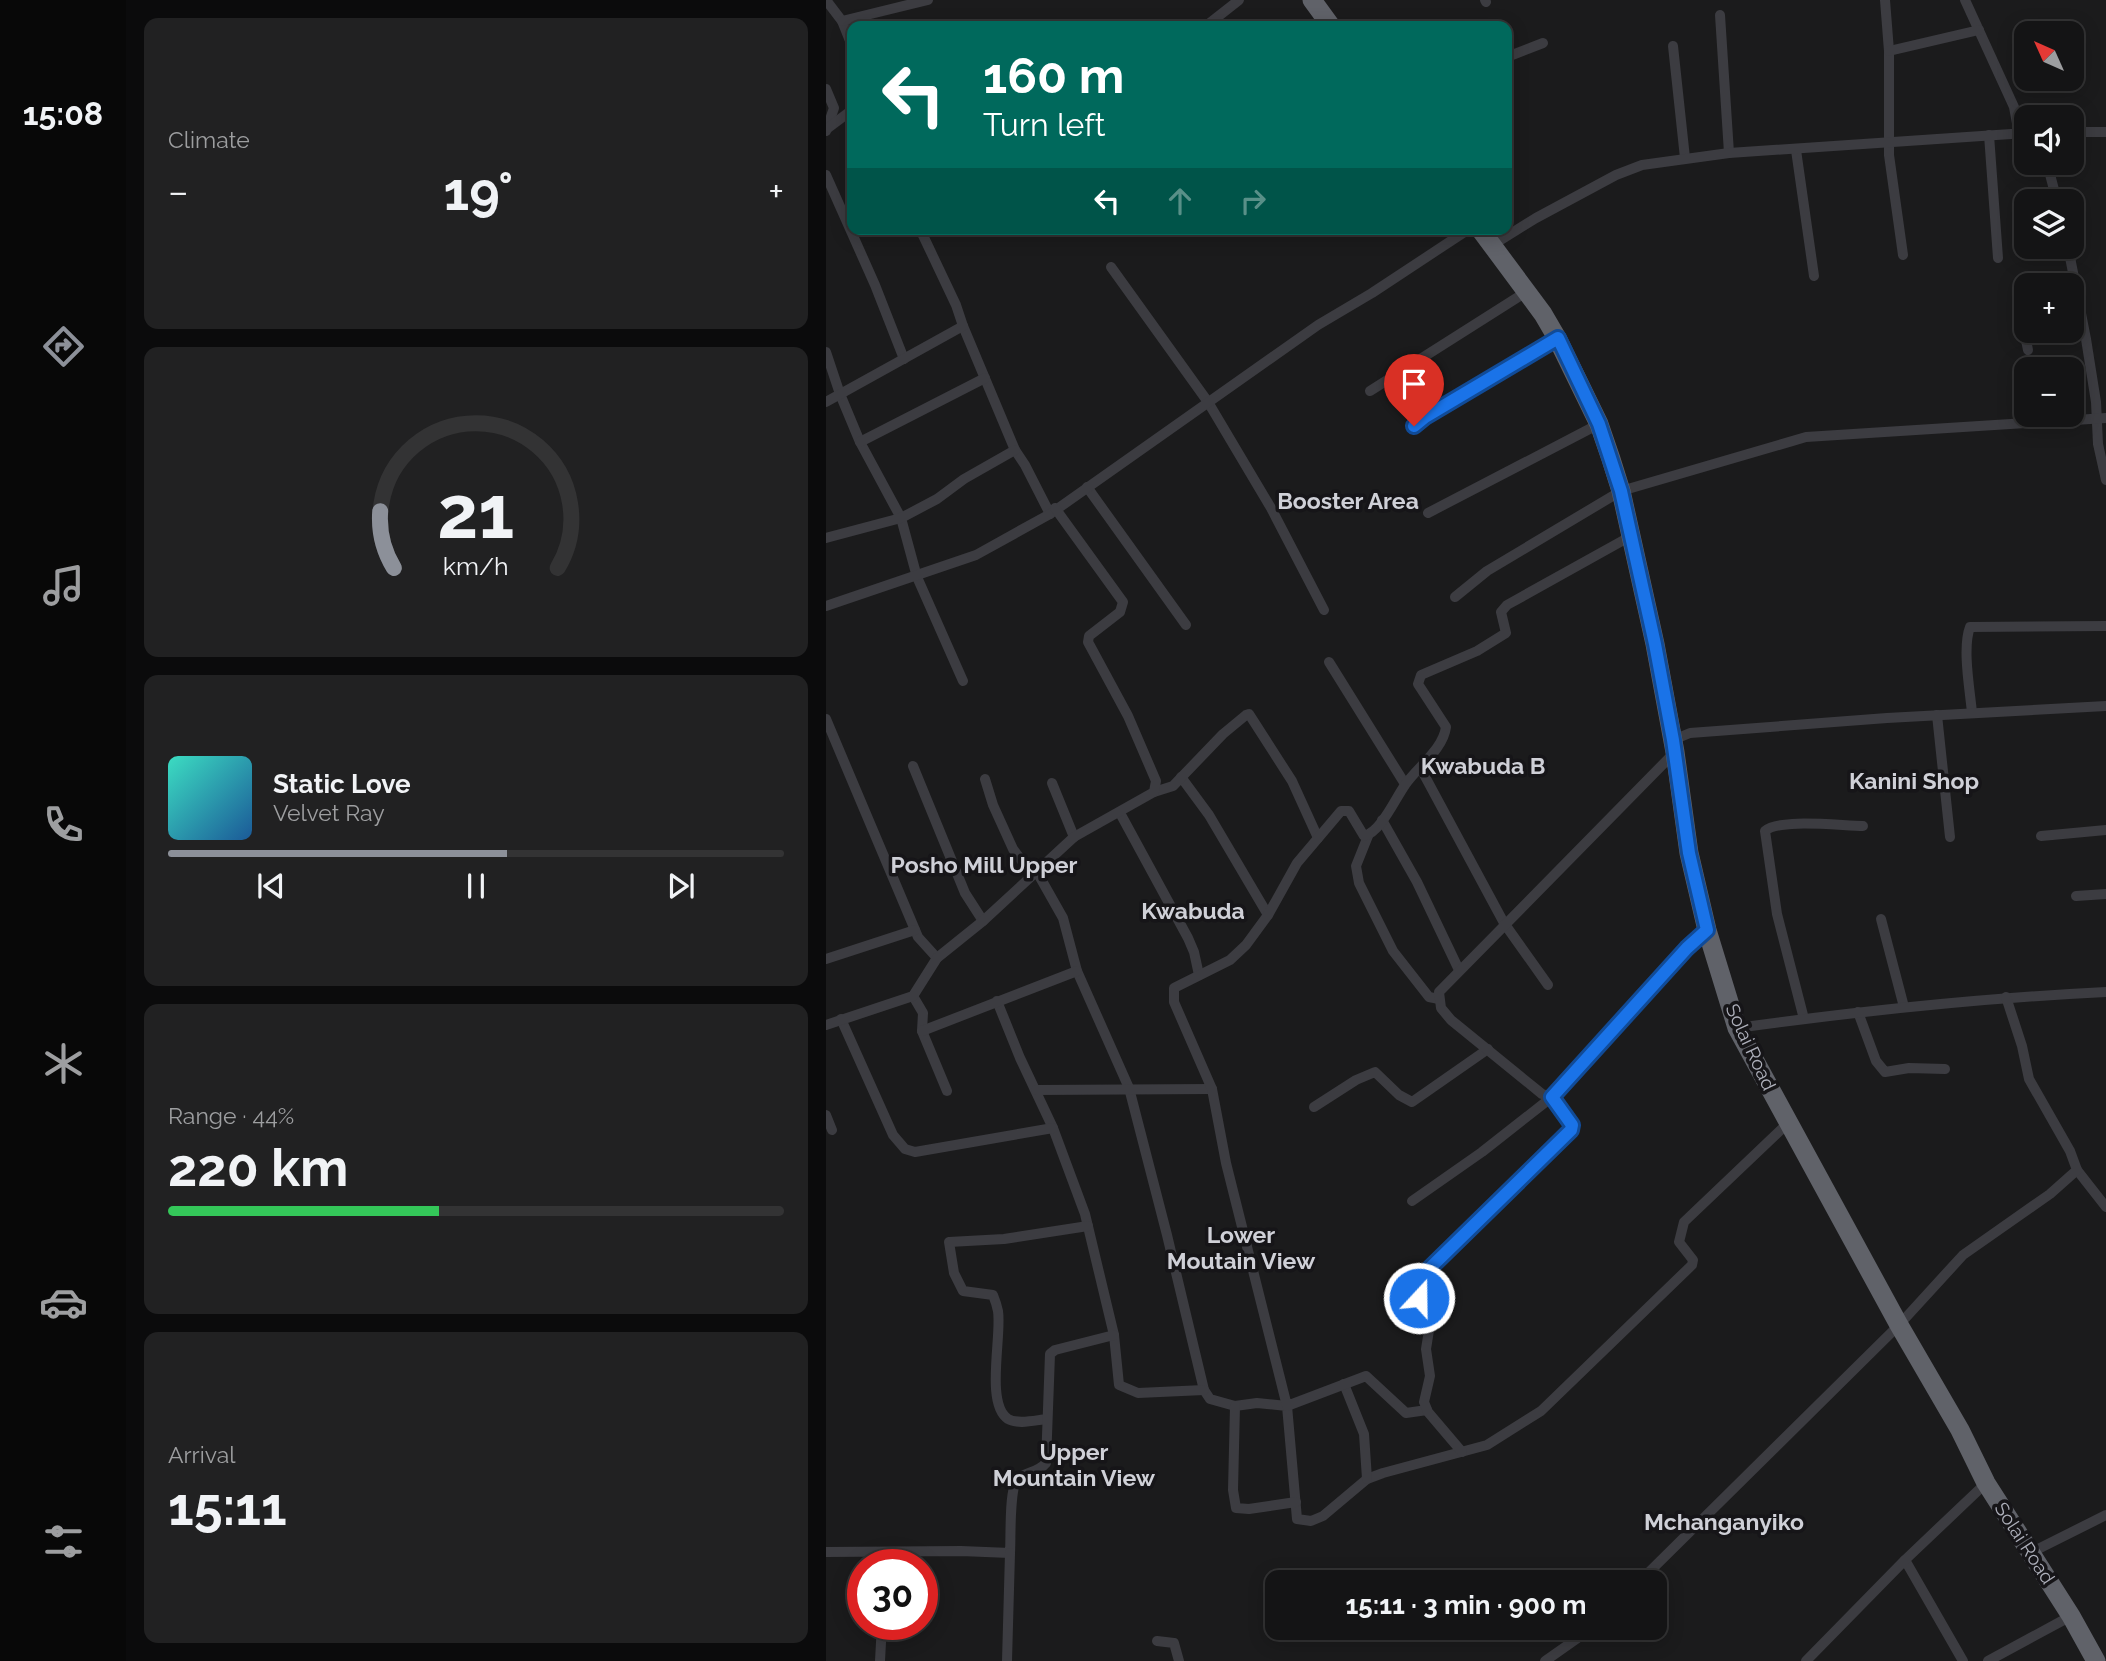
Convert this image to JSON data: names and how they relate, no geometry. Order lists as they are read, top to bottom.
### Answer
{
  "streets": {
    "highway": ["Solai Road"]
  },
  "districts": [
    "Booster Area",
    "Kwabuda B",
    "Kanini Shop",
    "Posho Mill Upper",
    "Kwabuda",
    "Lower Moutain View",
    "Upper Mountain View",
    "Mchanganyiko"
  ],
  "north": "top left",
  "page": {
    "tabs": "15:08",
    "tile": [
      "Climate",
      ["Range · 44%", "220 km"],
      ["Arrival", "15:11"]
    ],
    "map_buttons": ["+", "−"],
    "turn": ["160 m", "Turn left"],
    "heat": ["−", "19°", "+"],
    "song": ["Static Love", "Velvet Ray"],
    "limit": "30",
    "trip": "15:11 · 3 min · 900 m",
    "gauge": ["21", "km/h"]
  }
}
